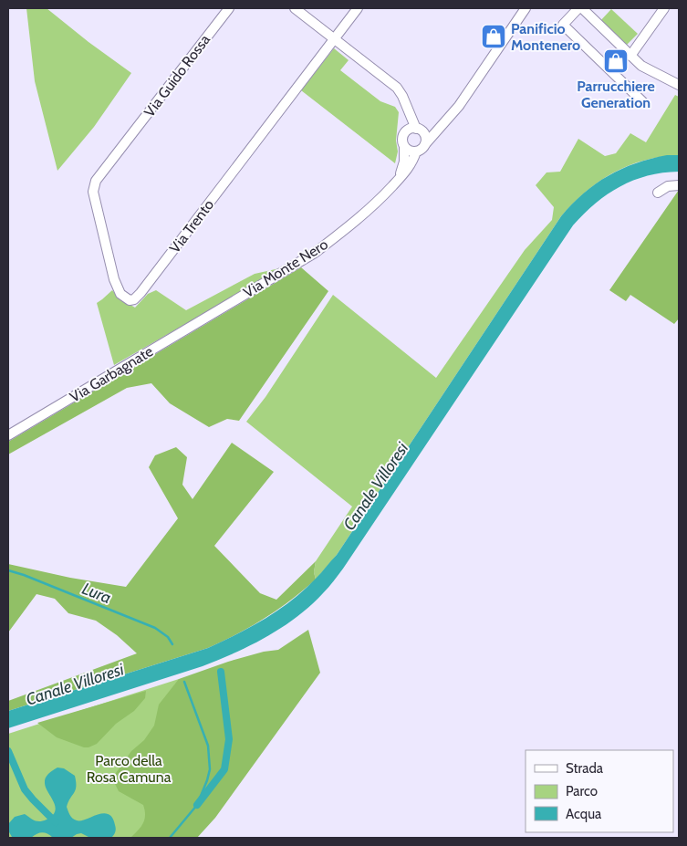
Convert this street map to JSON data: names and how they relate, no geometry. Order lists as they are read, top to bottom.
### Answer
{
  "streets": {
    "street": [
      "Via Guido Rossa",
      "Via Trento",
      "Via Monte Nero",
      "Via Garbagnate"
    ]
  },
  "crossings": [
    ["Via Guido Rossa", "Via Trento"],
    ["Via Monte Nero", "Via Garbagnate"]
  ],
  "water": ["Canale Villoresi", "Lura"],
  "parks": ["Parco della Rosa Camuna"],
  "places": {
    "shop": ["Panificio Montenero", "Parrucchiere Generation"]
  },
  "legend": ["Strada", "Parco", "Acqua"]
}
